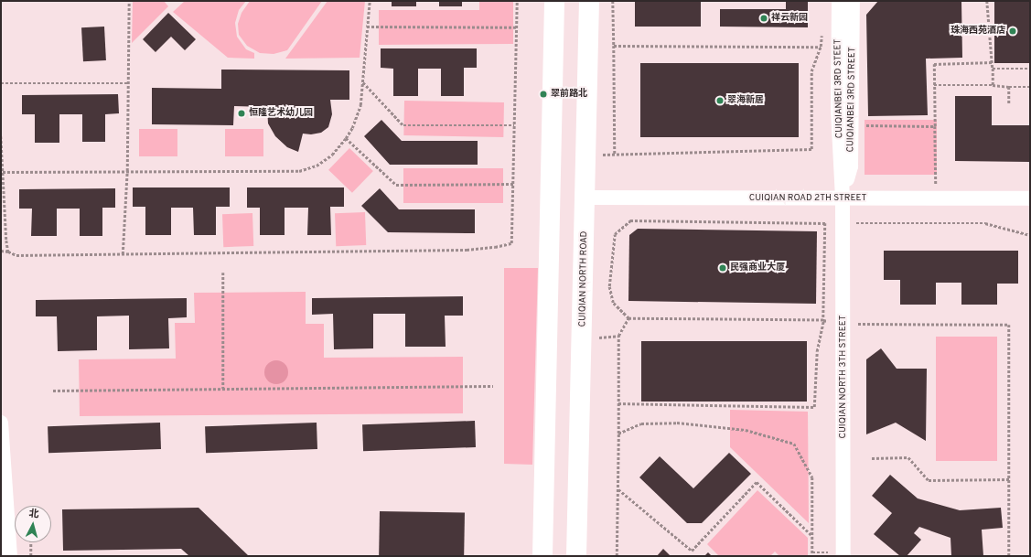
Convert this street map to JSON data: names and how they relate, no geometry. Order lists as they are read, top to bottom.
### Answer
{
  "streets": {
    "main road": ["CUIQIAN NORTH ROAD"],
    "street": [
      "CUIQIANBEI 3RD STEET",
      "CUIQIANBEI 3RD STREET",
      "CUIQIAN ROAD 2TH STREET",
      "CUIQIAN NORTH 3TH STREET"
    ]
  },
  "crossings": [
    ["CUIQIANBEI 3RD STEET", "CUIQIANBEI 3RD STREET"],
    ["CUIQIANBEI 3RD STEET", "CUIQIAN ROAD 2TH STREET"],
    ["CUIQIANBEI 3RD STEET", "CUIQIAN NORTH 3TH STREET"],
    ["CUIQIANBEI 3RD STREET", "CUIQIAN ROAD 2TH STREET"],
    ["CUIQIANBEI 3RD STREET", "CUIQIAN NORTH 3TH STREET"],
    ["CUIQIAN ROAD 2TH STREET", "CUIQIAN NORTH ROAD"],
    ["CUIQIAN ROAD 2TH STREET", "CUIQIAN NORTH 3TH STREET"]
  ],
  "places": [
    "祥云新园",
    "珠海西苑酒店",
    "翠前路北",
    "翠海新居",
    "恒隆艺术幼儿园",
    "民强商业大厦"
  ],
  "north": "top"
}
